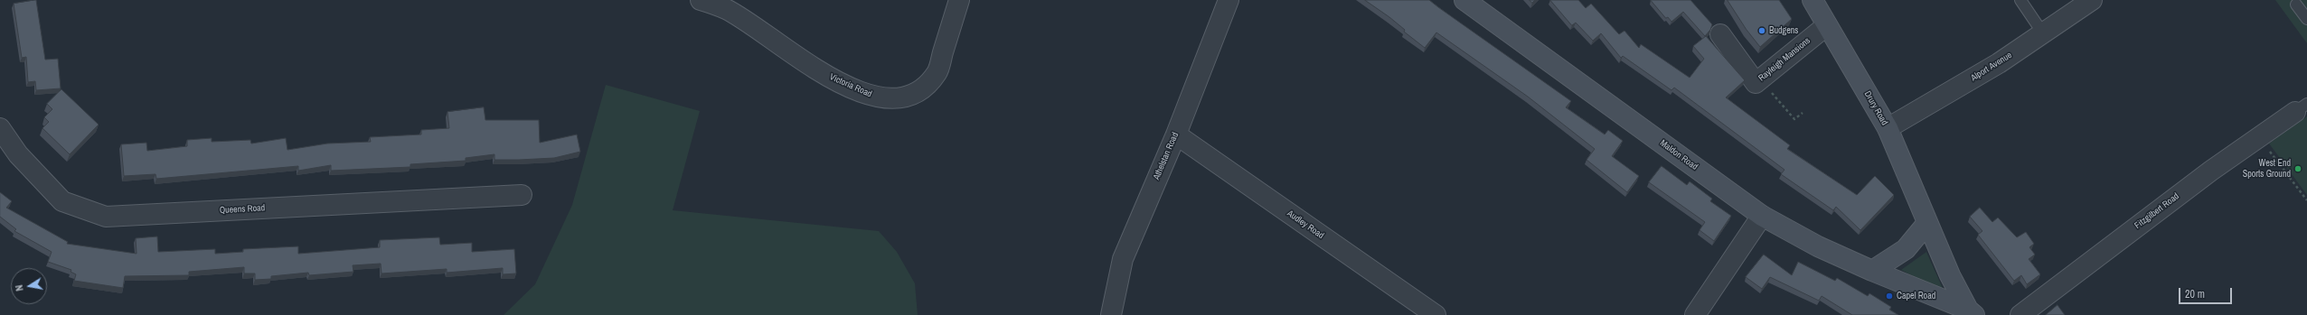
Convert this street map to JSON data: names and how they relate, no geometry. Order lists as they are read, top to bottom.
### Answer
{
  "streets": {
    "main road": ["Drury Road", "Maldon Road"],
    "street": [
      "Rayleigh Mansions",
      "Alport Avenue",
      "Victoria Road",
      "Athelstan Road",
      "Queens Road",
      "Fitzgilbert Road",
      "Audley Road"
    ]
  },
  "crossings": [
    ["Rayleigh Mansions", "Drury Road"],
    ["Alport Avenue", "Drury Road"],
    ["Drury Road", "Maldon Road"],
    ["Athelstan Road", "Audley Road"]
  ],
  "places": ["Budgens", "West End Sports Ground", "Capel Road"],
  "scale_bar": "20 m",
  "north": "left"
}
